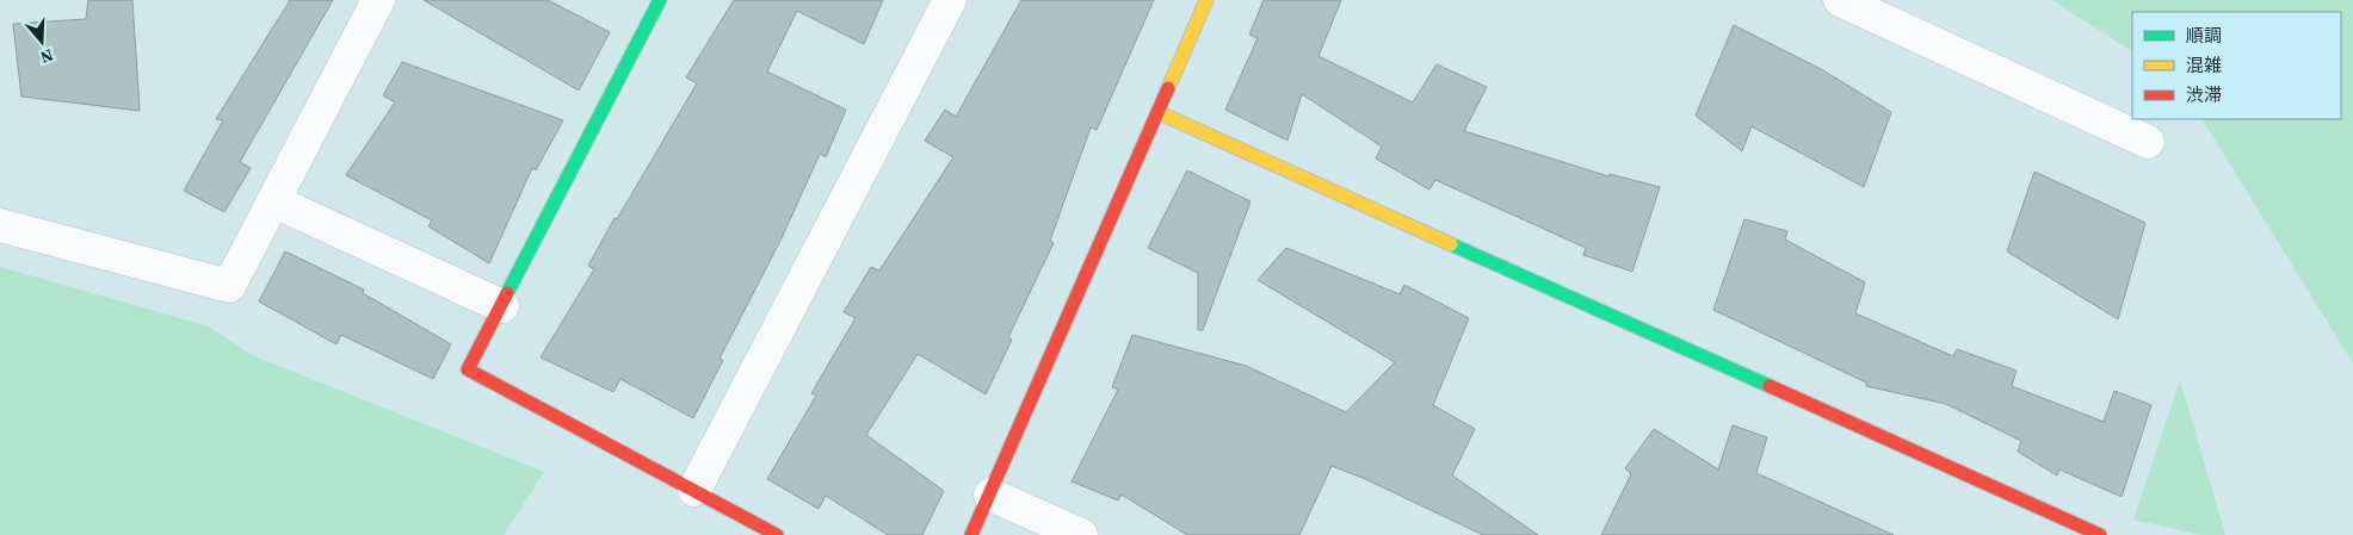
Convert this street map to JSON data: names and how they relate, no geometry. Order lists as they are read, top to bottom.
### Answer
{
  "legend": ["順調", "混雑", "渋滞"],
  "north": "bottom"
}
